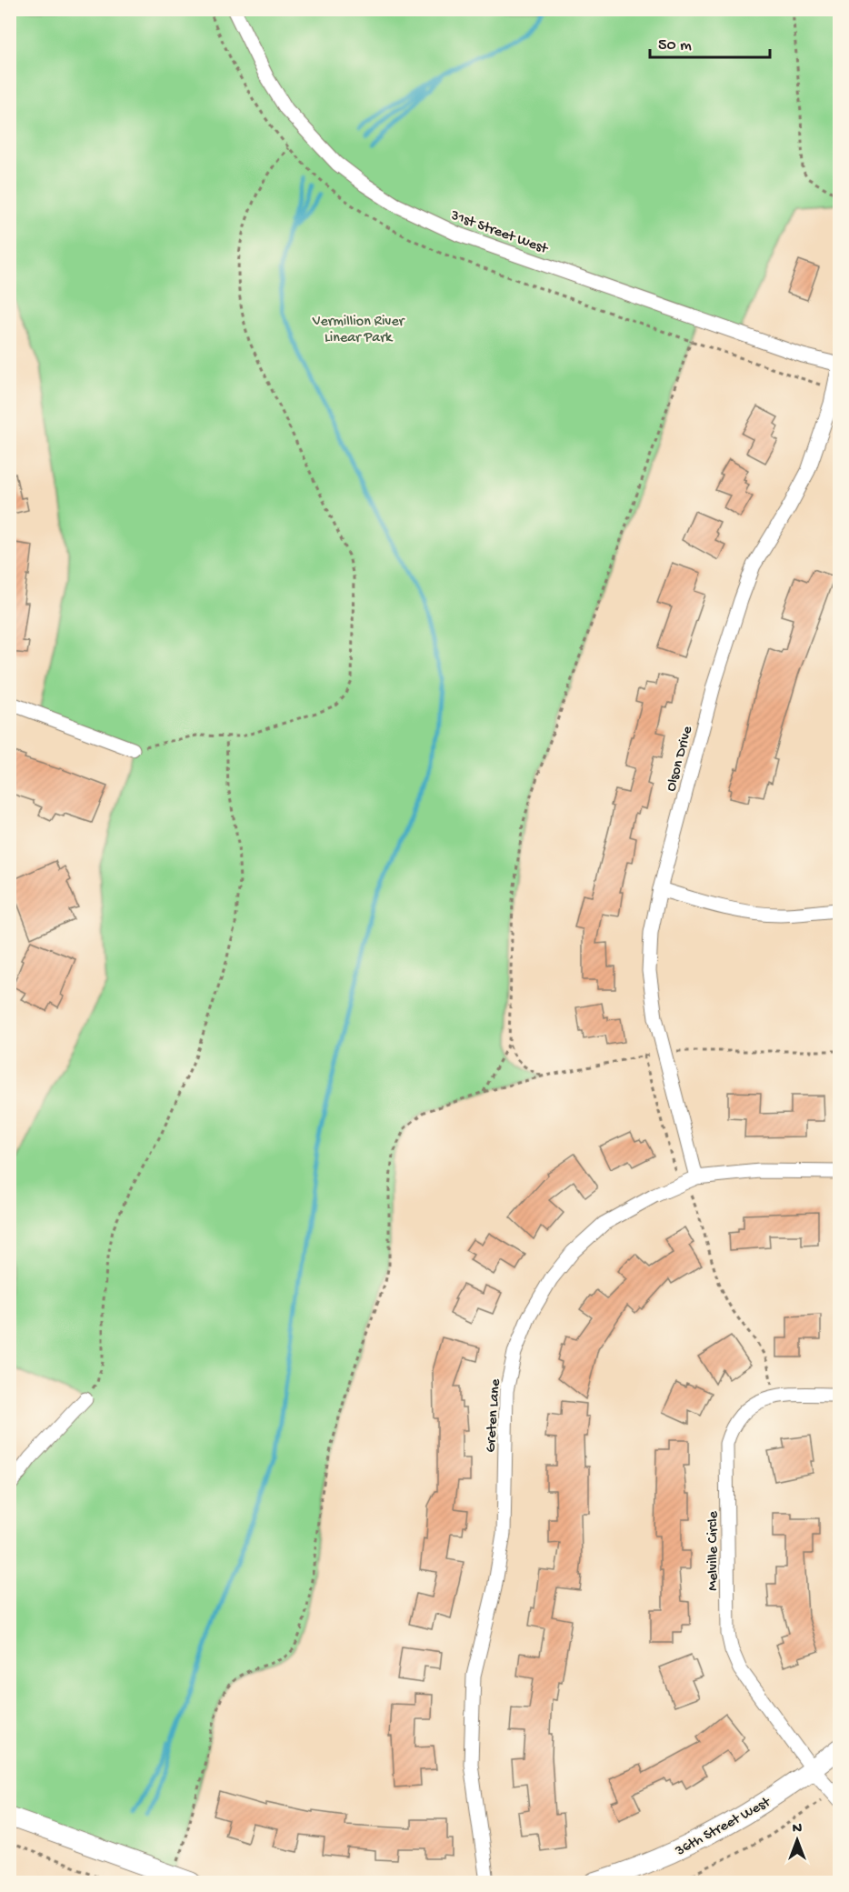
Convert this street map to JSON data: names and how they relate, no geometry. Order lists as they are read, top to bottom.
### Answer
{
  "streets": {
    "street": [
      "31st Street West",
      "Olson Drive",
      "Greten Lane",
      "Melville Circle",
      "36th Street West"
    ]
  },
  "crossings": [
    ["31st Street West", "Olson Drive"],
    ["Olson Drive", "Greten Lane"],
    ["Melville Circle", "36th Street West"]
  ],
  "parks": ["Vermillion River Linear Park"],
  "scale_bar": "50 m",
  "north": "top"
}
